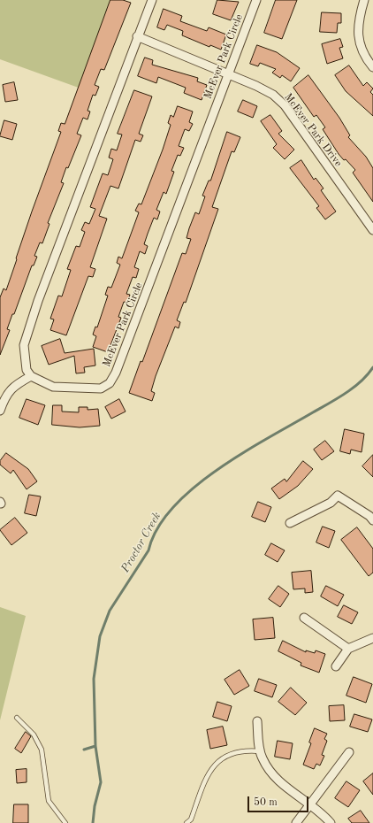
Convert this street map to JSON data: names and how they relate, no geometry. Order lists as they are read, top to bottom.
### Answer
{
  "streets": {
    "street": ["McEver Park Circle", "McEver Park Drive"]
  },
  "crossings": [
    ["McEver Park Circle", "McEver Park Drive"]
  ],
  "water": ["Proctor Creek"],
  "scale_bar": "50 m"
}
